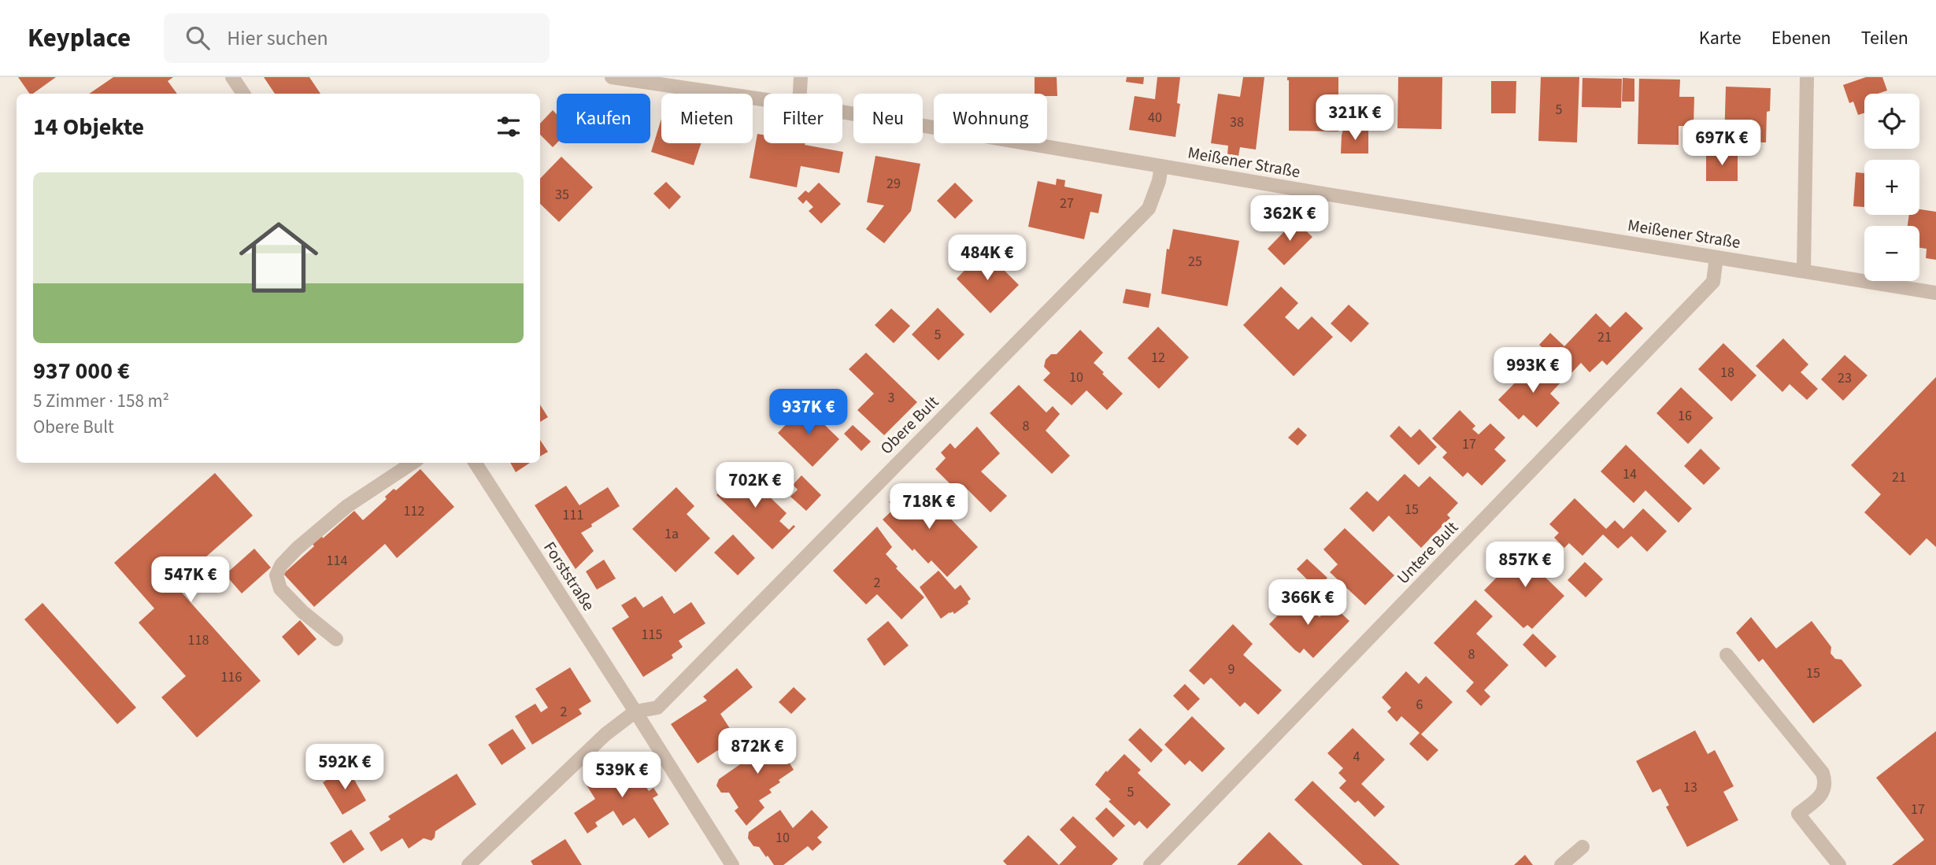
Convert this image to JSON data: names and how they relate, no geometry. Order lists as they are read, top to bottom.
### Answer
{
  "streets": {
    "street": [
      "Meißener Straße",
      "Obere Bult",
      "Untere Bult",
      "Forststraße"
    ]
  },
  "crossings": [
    ["Meißener Straße", "Obere Bult"],
    ["Meißener Straße", "Untere Bult"],
    ["Obere Bult", "Forststraße"]
  ],
  "house_numbers": [
    "5",
    "40",
    "38",
    "29",
    "35",
    "27",
    "25",
    "5",
    "21",
    "12",
    "18",
    "10",
    "23",
    "3",
    "16",
    "8",
    "17",
    "14",
    "21",
    "15",
    "112",
    "111",
    "1a",
    "114",
    "2",
    "115",
    "118",
    "8",
    "9",
    "15",
    "116",
    "6",
    "2",
    "4",
    "13",
    "5",
    "17",
    "10"
  ],
  "page": {
    "header": "Keyplace",
    "search": "Hier suchen",
    "nav": ["Karte", "Ebenen", "Teilen"],
    "map_buttons": ["+", "−"],
    "chip": [
      "Kaufen",
      "Mieten",
      "Filter",
      "Neu",
      "Wohnung"
    ],
    "heading": "14 Objekte",
    "price": [
      "321K €",
      "697K €",
      "362K €",
      "484K €",
      "993K €",
      "937K €",
      "702K €",
      "718K €",
      "857K €",
      "547K €",
      "366K €",
      "872K €",
      "592K €",
      "539K €"
    ],
    "list": [
      {
        "name": "937 000 €",
        "note": "5 Zimmer · 158 m² · Obere Bult"
      }
    ]
  }
}
